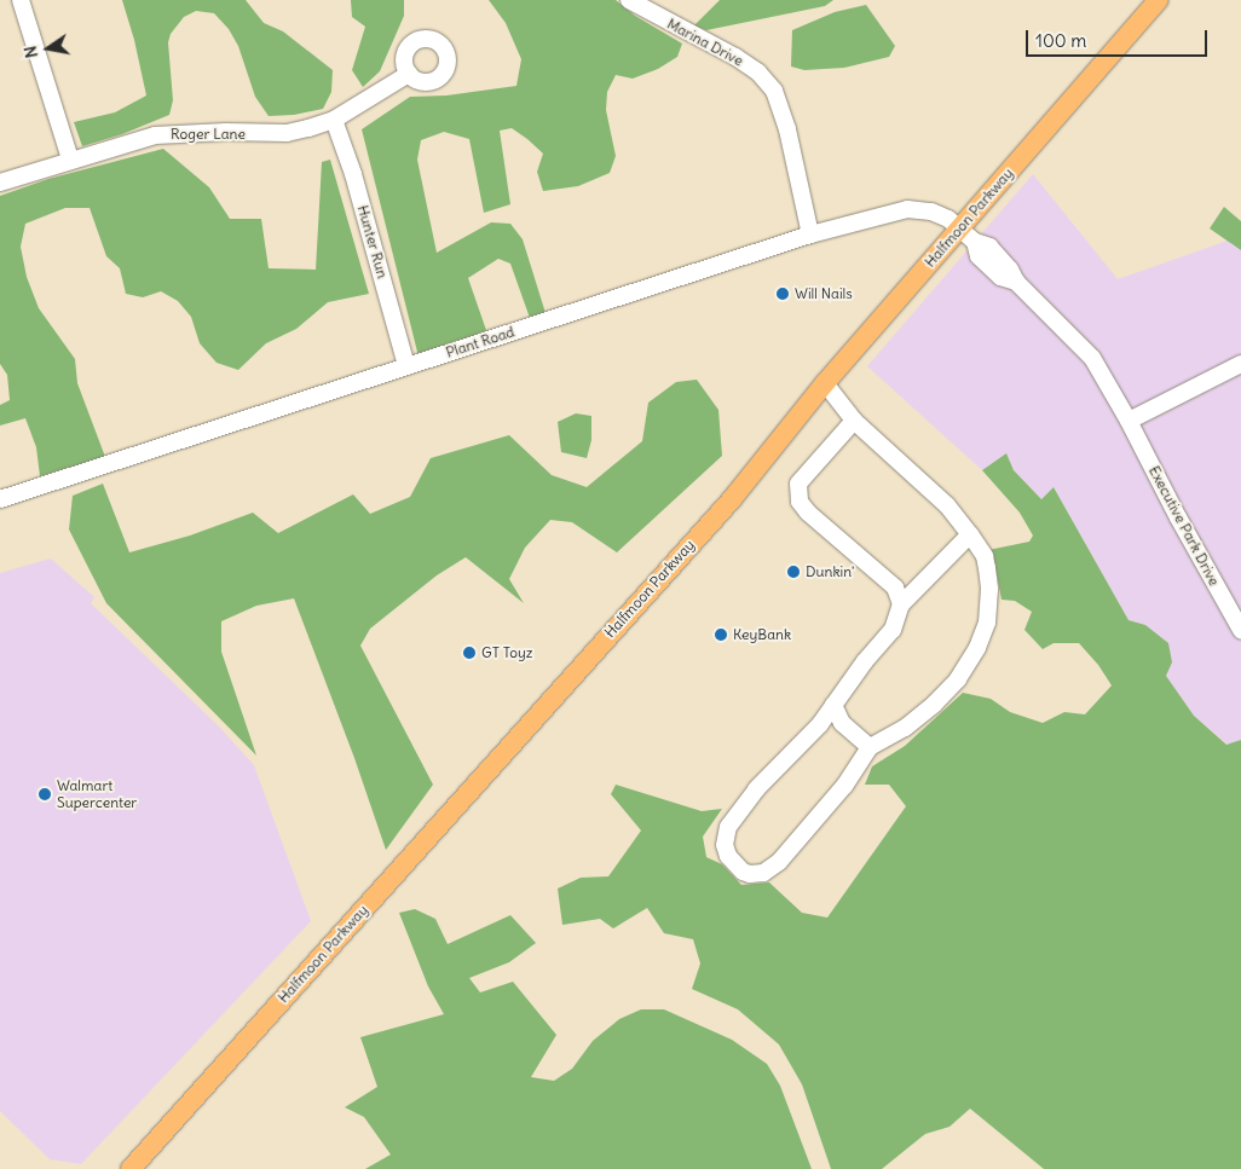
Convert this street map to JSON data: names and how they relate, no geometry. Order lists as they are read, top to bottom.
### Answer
{
  "streets": {
    "main road": ["Halfmoon Parkway"],
    "street": [
      "Marina Drive",
      "Roger Lane",
      "Hunter Run",
      "Plant Road",
      "Executive Park Drive"
    ]
  },
  "crossings": [
    ["Marina Drive", "Plant Road"],
    ["Roger Lane", "Hunter Run"],
    ["Halfmoon Parkway", "Plant Road"],
    ["Halfmoon Parkway", "Executive Park Drive"],
    ["Hunter Run", "Plant Road"],
    ["Plant Road", "Executive Park Drive"]
  ],
  "places": [
    "Will Nails",
    "Dunkin'",
    "KeyBank",
    "GT Toyz",
    "Walmart Supercenter"
  ],
  "scale_bar": "100 m",
  "north": "left"
}
